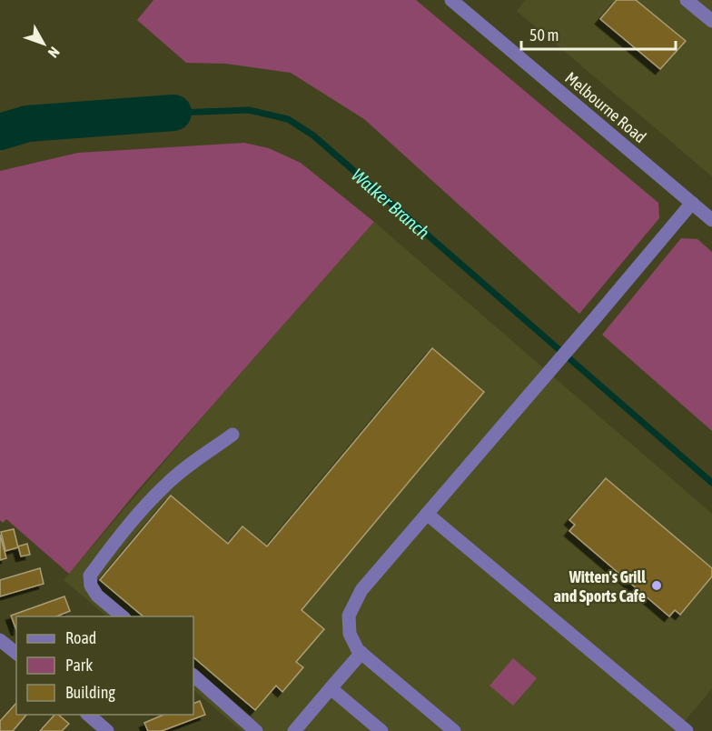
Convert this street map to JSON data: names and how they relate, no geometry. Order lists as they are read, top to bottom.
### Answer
{
  "streets": {
    "street": ["Melbourne Road"]
  },
  "water": ["Walker Branch"],
  "places": ["Witten's Grill and Sports Cafe"],
  "legend": ["Road", "Park", "Building"],
  "scale_bar": "50 m",
  "north": "bottom right"
}
